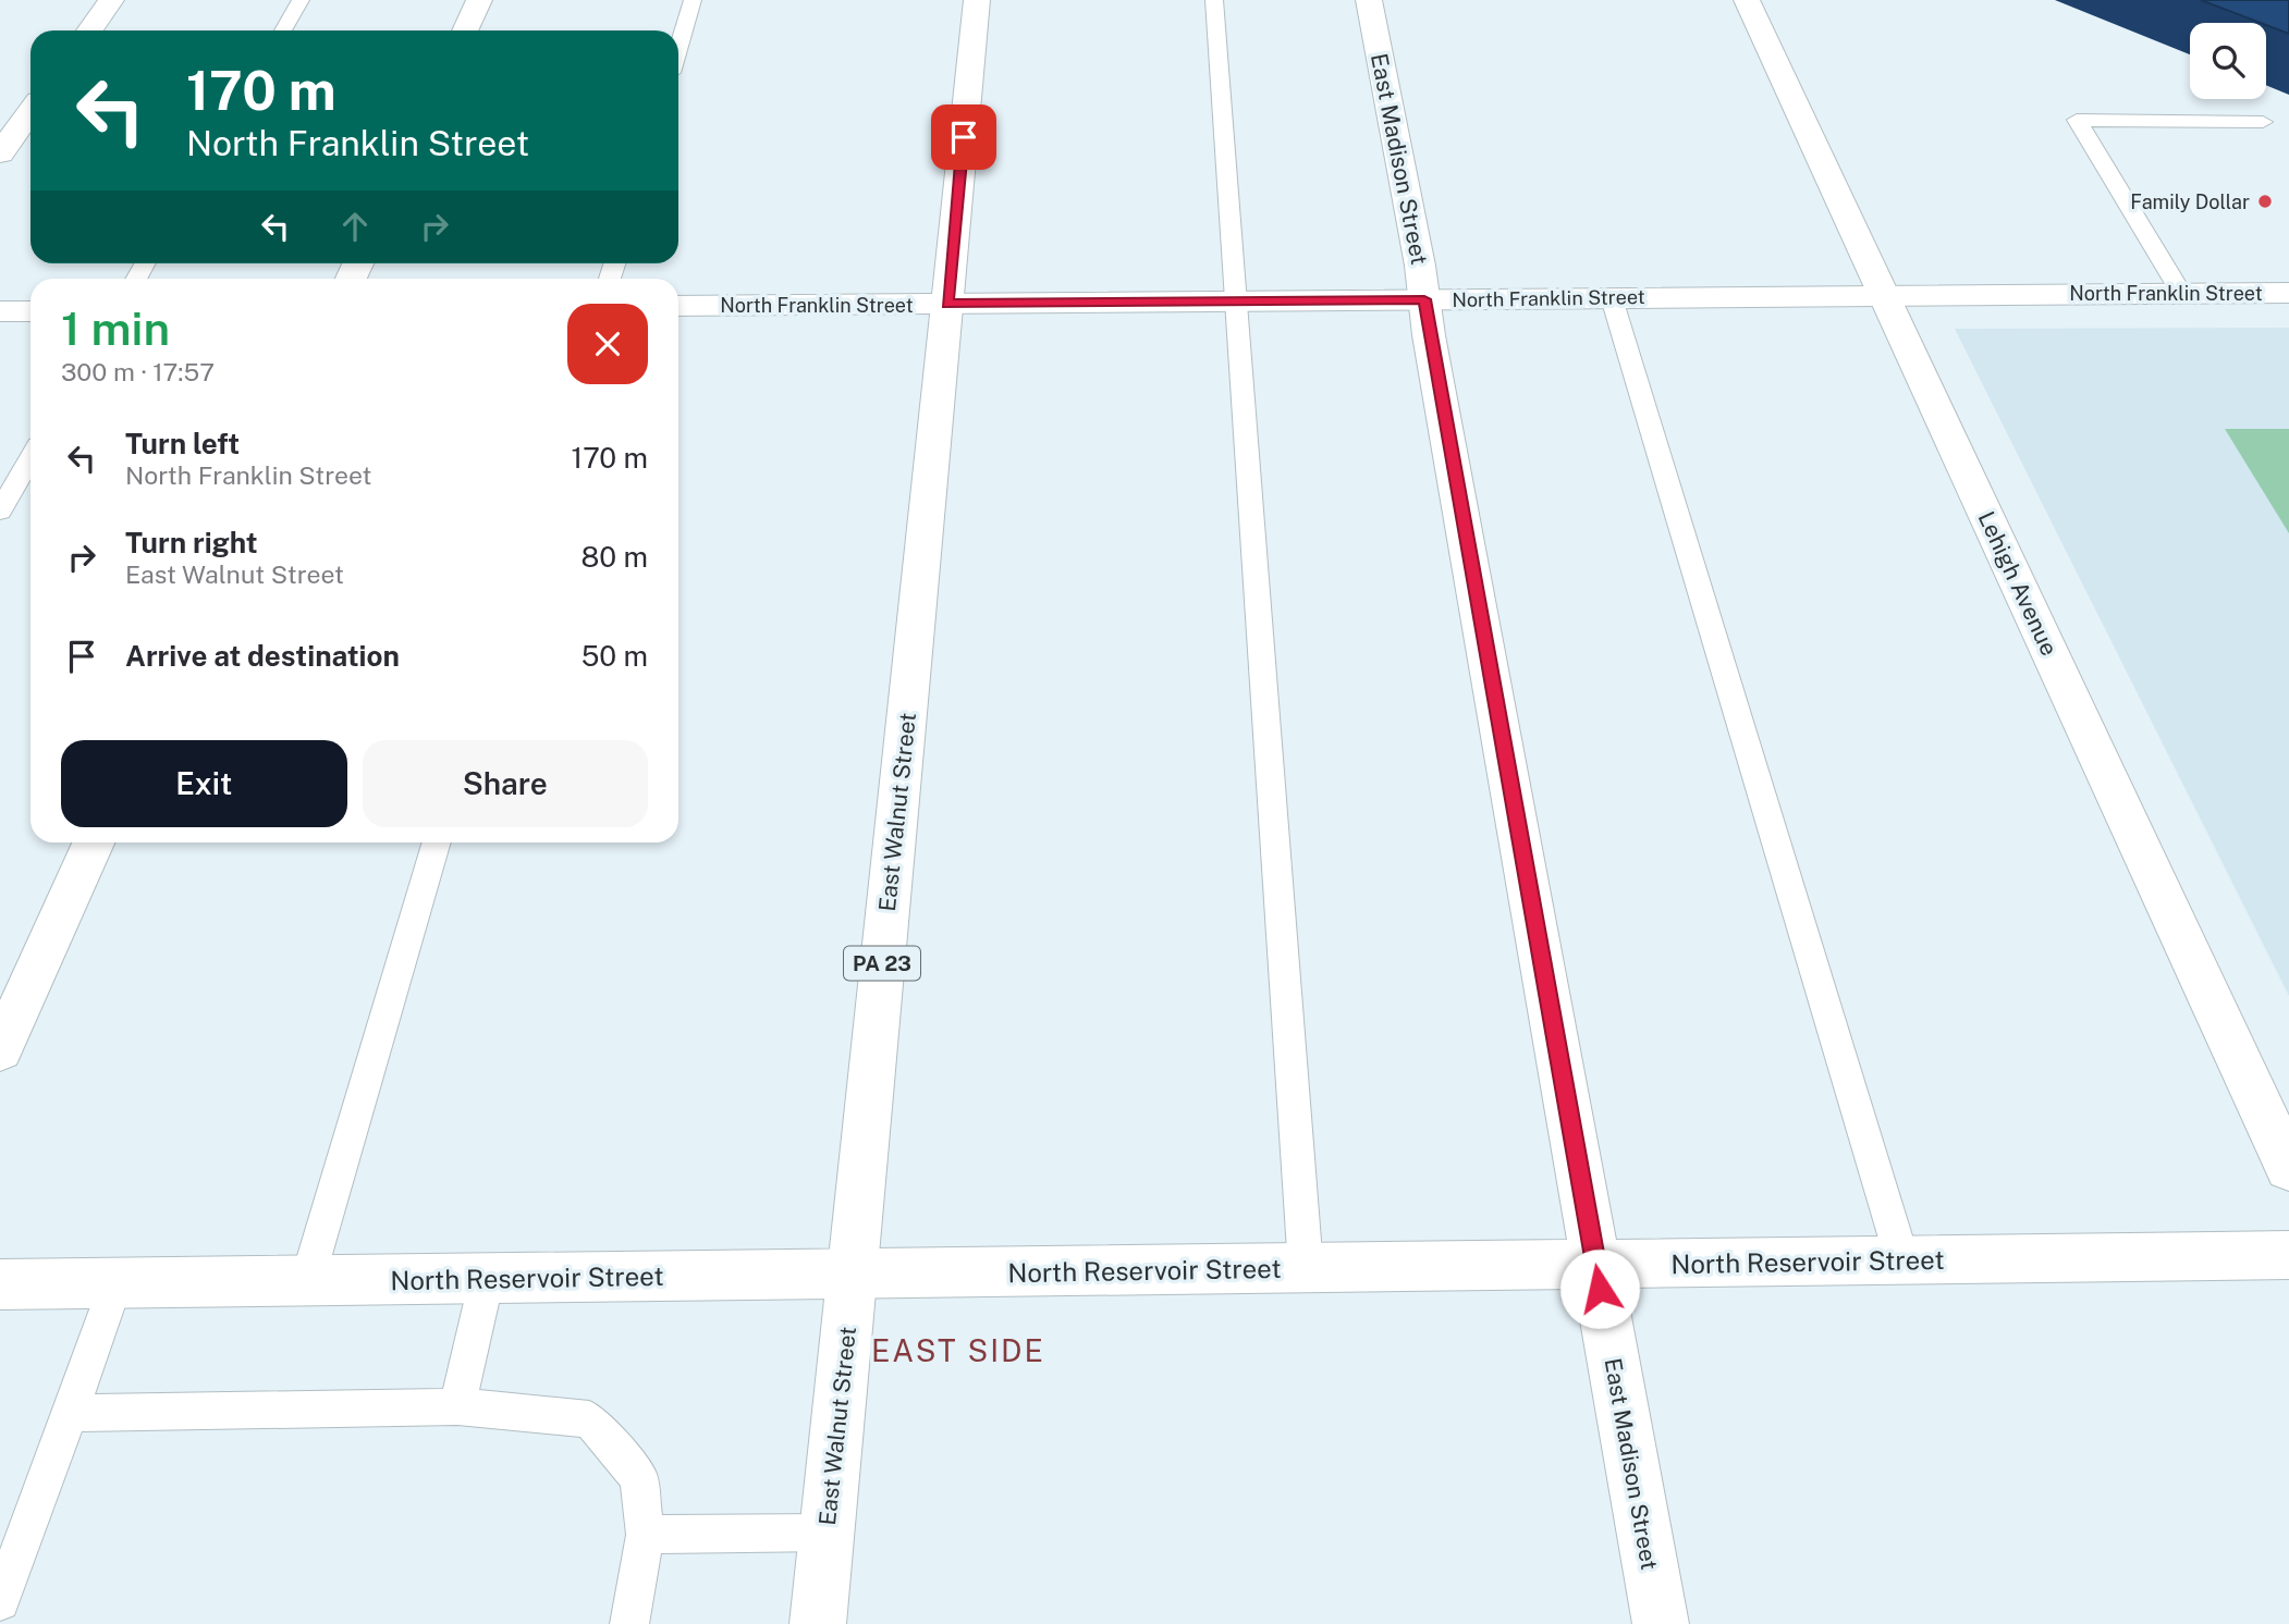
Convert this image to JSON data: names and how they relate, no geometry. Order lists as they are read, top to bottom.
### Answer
{
  "streets": {
    "street": [
      "East Madison Street",
      "North Franklin Street",
      "Lehigh Avenue",
      "East Walnut Street",
      "PA 23",
      "North Reservoir Street"
    ]
  },
  "crossings": [
    ["East Madison Street", "North Franklin Street"],
    ["East Madison Street", "North Reservoir Street"],
    ["North Franklin Street", "Lehigh Avenue"],
    ["North Franklin Street", "East Walnut Street"],
    ["East Walnut Street", "North Reservoir Street"]
  ],
  "districts": ["EAST SIDE"],
  "places": ["Family Dollar"],
  "page": {
    "turn": ["170 m", "North Franklin Street"],
    "heading": ["1 min", "300 m · 17:57"],
    "list": [
      {
        "name": "Turn left",
        "note": "North Franklin Street",
        "value": "170 m"
      },
      {
        "name": "Turn right",
        "note": "East Walnut Street",
        "value": "80 m"
      },
      {
        "name": "Arrive at destination",
        "value": "50 m"
      }
    ],
    "buttons": ["Exit", "Share"]
  }
}
